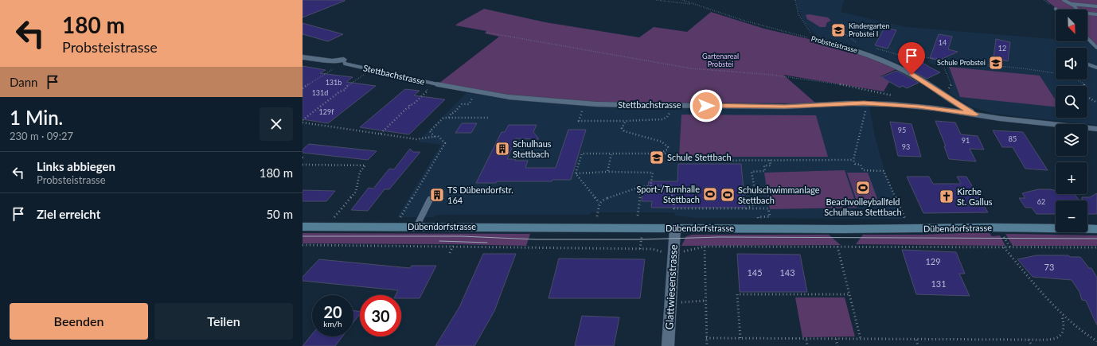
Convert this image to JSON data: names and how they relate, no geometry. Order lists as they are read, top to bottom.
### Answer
{
  "streets": {
    "street": [
      "Probsteistrasse",
      "Stettbachstrasse",
      "Dübendorfstrasse",
      "Glattwiesenstrasse"
    ]
  },
  "crossings": [
    ["Probsteistrasse", "Stettbachstrasse"],
    ["Dübendorfstrasse", "Glattwiesenstrasse"]
  ],
  "parks": ["Gartenareal Probstei"],
  "places": {
    "school or university": ["Kindergarten Probstei I", "Schule Probstei", "Schule Stettbach"],
    "building": ["Schulhaus Stettbach", "TS Dübendorfstr. 164"],
    "sports": ["Beachvolleyballfeld Schulhaus Stettbach", "Sport-/Turnhalle Stettbach", "Schulschwimmanlage Stettbach"],
    "church": ["Kirche St. Gallus"]
  },
  "house_numbers": [
    "14",
    "12",
    "131b",
    "131d",
    "129f",
    "95",
    "85",
    "91",
    "93",
    "62",
    "129",
    "73",
    "145",
    "143",
    "131"
  ],
  "north": "bottom right",
  "page": {
    "turn": ["180 m", "Probsteistrasse"],
    "map_buttons": ["+", "−"],
    "then": "Dann",
    "heading": ["1 Min.", "230 m · 09:27"],
    "list": [
      {
        "name": "Links abbiegen",
        "note": "Probsteistrasse",
        "value": "180 m"
      },
      {
        "name": "Ziel erreicht",
        "value": "50 m"
      }
    ],
    "speed": "20 km/h",
    "limit": "30",
    "buttons": ["Beenden", "Teilen"]
  }
}
